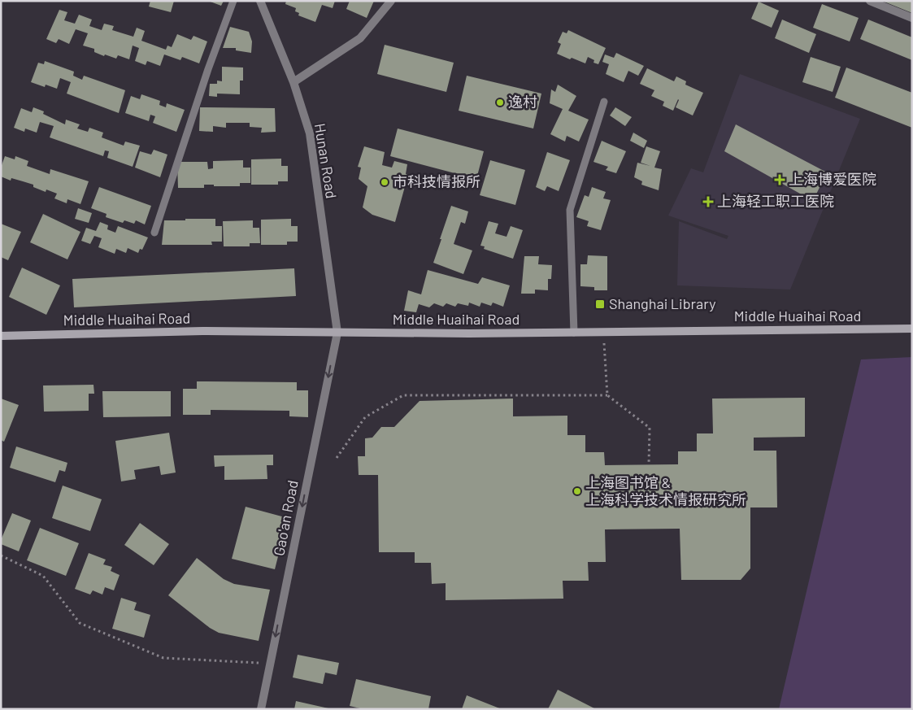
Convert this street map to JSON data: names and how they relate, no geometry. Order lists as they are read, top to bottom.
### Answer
{
  "streets": {
    "main road": ["Middle Huaihai Road"],
    "street": ["Hunan Road", "Gao'an Road"]
  },
  "crossings": [
    ["Hunan Road", "Middle Huaihai Road"],
    ["Hunan Road", "Gao'an Road"],
    ["Middle Huaihai Road", "Gao'an Road"]
  ],
  "one_way": ["Gao'an Road"],
  "places": {
    "other": ["逸村", "市科技情报所", "上海图书馆 & 上海科学技术情报研究所"],
    "health": ["上海博爱医院", "上海轻工职工医院"],
    "transit": ["Shanghai Library"]
  }
}
